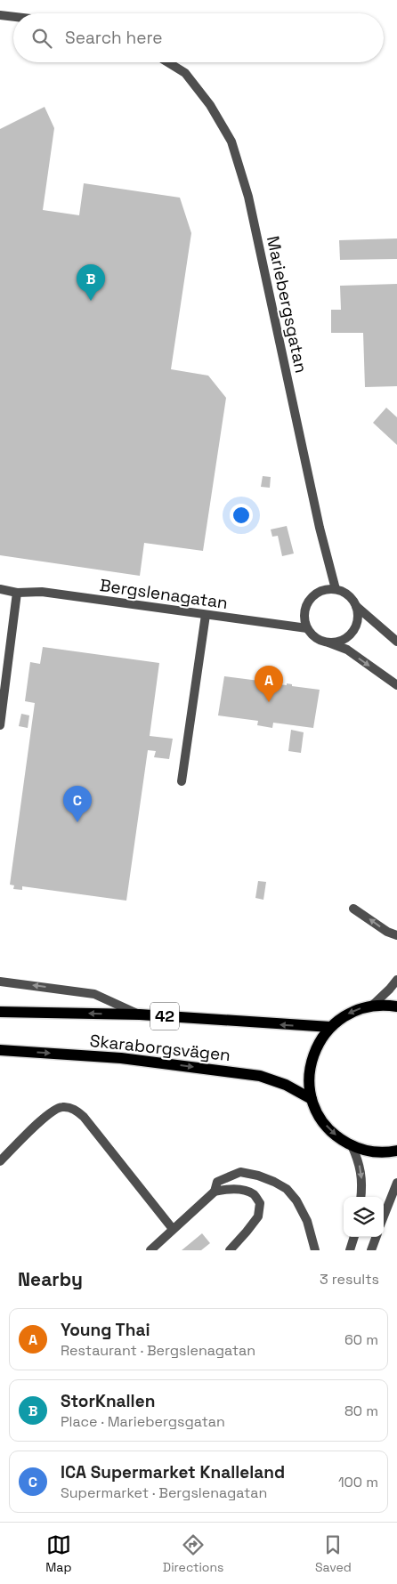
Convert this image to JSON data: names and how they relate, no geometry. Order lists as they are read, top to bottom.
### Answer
{
  "streets": {
    "main road": ["42", "Skaraborgsvägen"],
    "street": ["Mariebergsgatan", "Bergslenagatan"]
  },
  "crossings": [
    ["Mariebergsgatan", "Bergslenagatan"]
  ],
  "page": {
    "search": "Search here",
    "pins": ["B", "A", "C"],
    "heading": ["Nearby", "3 results"],
    "list": [
      {
        "mark": "A",
        "name": "Young Thai",
        "note": "Restaurant · Bergslenagatan",
        "value": "60 m"
      },
      {
        "mark": "B",
        "name": "StorKnallen",
        "note": "Place · Mariebergsgatan",
        "value": "80 m"
      },
      {
        "mark": "C",
        "name": "ICA Supermarket Knalleland",
        "note": "Supermarket · Bergslenagatan",
        "value": "100 m"
      }
    ],
    "nav": ["Map", "Directions", "Saved"]
  }
}
